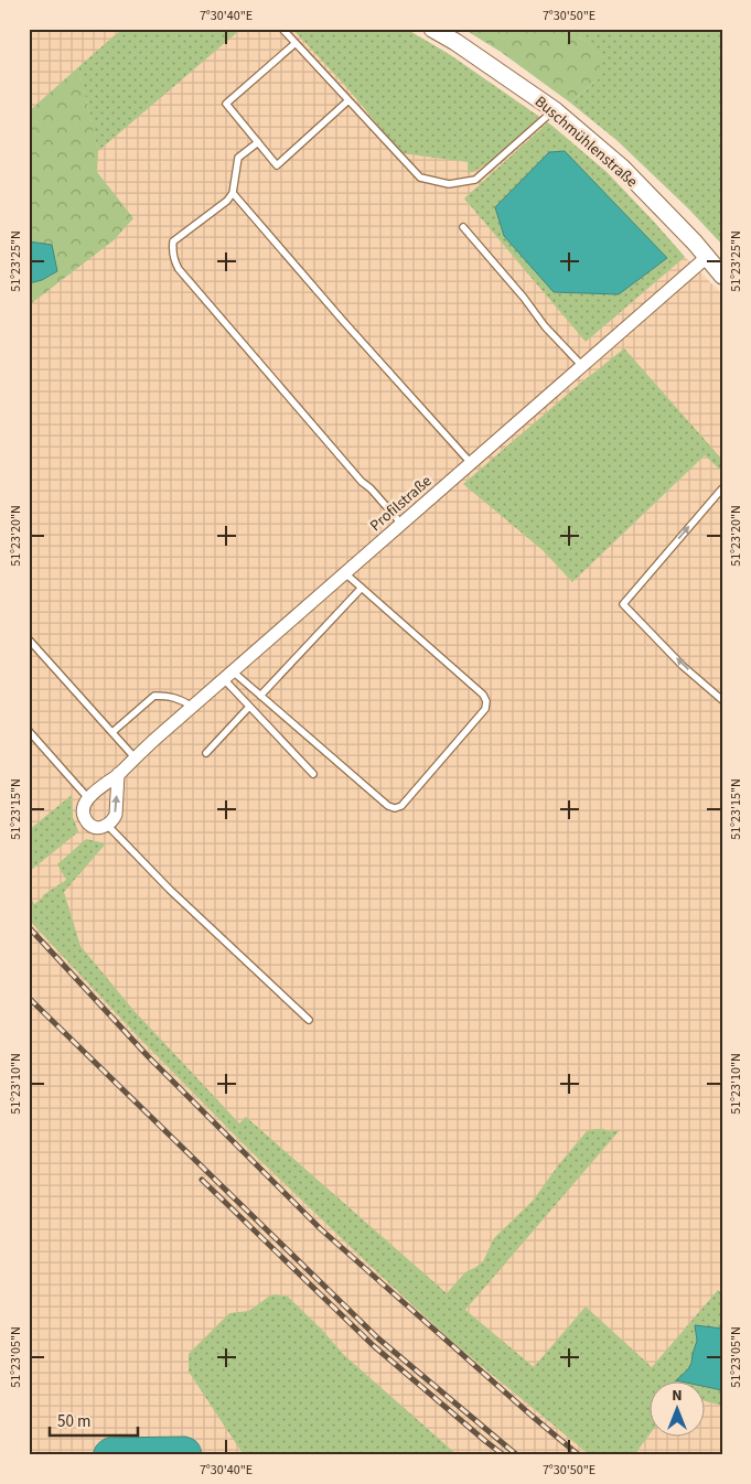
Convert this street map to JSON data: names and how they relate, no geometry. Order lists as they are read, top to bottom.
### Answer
{
  "streets": {
    "street": ["Buschmühlenstraße", "Profilstraße"]
  },
  "crossings": [
    ["Buschmühlenstraße", "Profilstraße"]
  ],
  "scale_bar": "50 m",
  "north": "top",
  "coordinates": [
    "7°30'40\"E",
    "7°30'50\"E",
    "51°23'25\"N",
    "51°23'20\"N",
    "51°23'15\"N",
    "51°23'10\"N",
    "51°23'05\"N"
  ]
}
